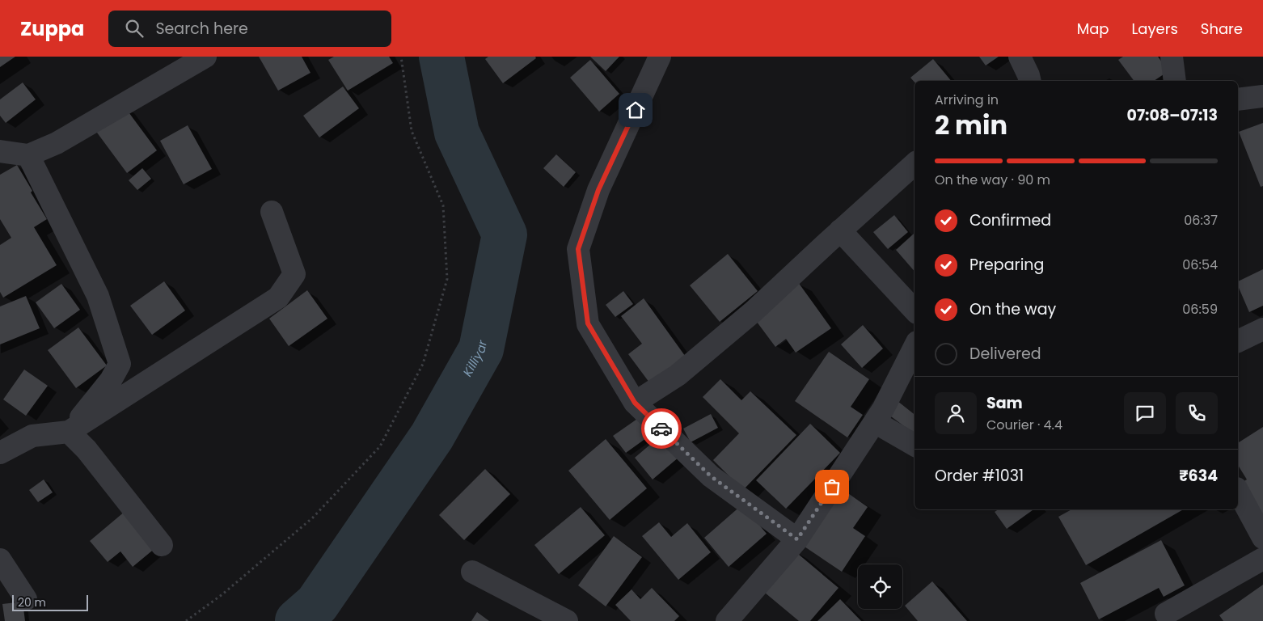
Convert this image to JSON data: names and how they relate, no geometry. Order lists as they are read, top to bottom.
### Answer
{
  "water": ["Killiyar"],
  "scale_bar": "20 m",
  "page": {
    "header": "Zuppa",
    "search": "Search here",
    "nav": ["Map", "Layers", "Share"],
    "heading": ["2 min", "Arriving in", "07:08–07:13"],
    "panel": [
      "Sam",
      "Courier · 4.4",
      "Order #1031",
      "₹634"
    ],
    "bar": "On the way · 90 m",
    "list": [
      ["Confirmed", "06:37"],
      ["Preparing", "06:54"],
      ["On the way", "06:59"],
      "Delivered"
    ],
    "scale": "20 m"
  }
}
